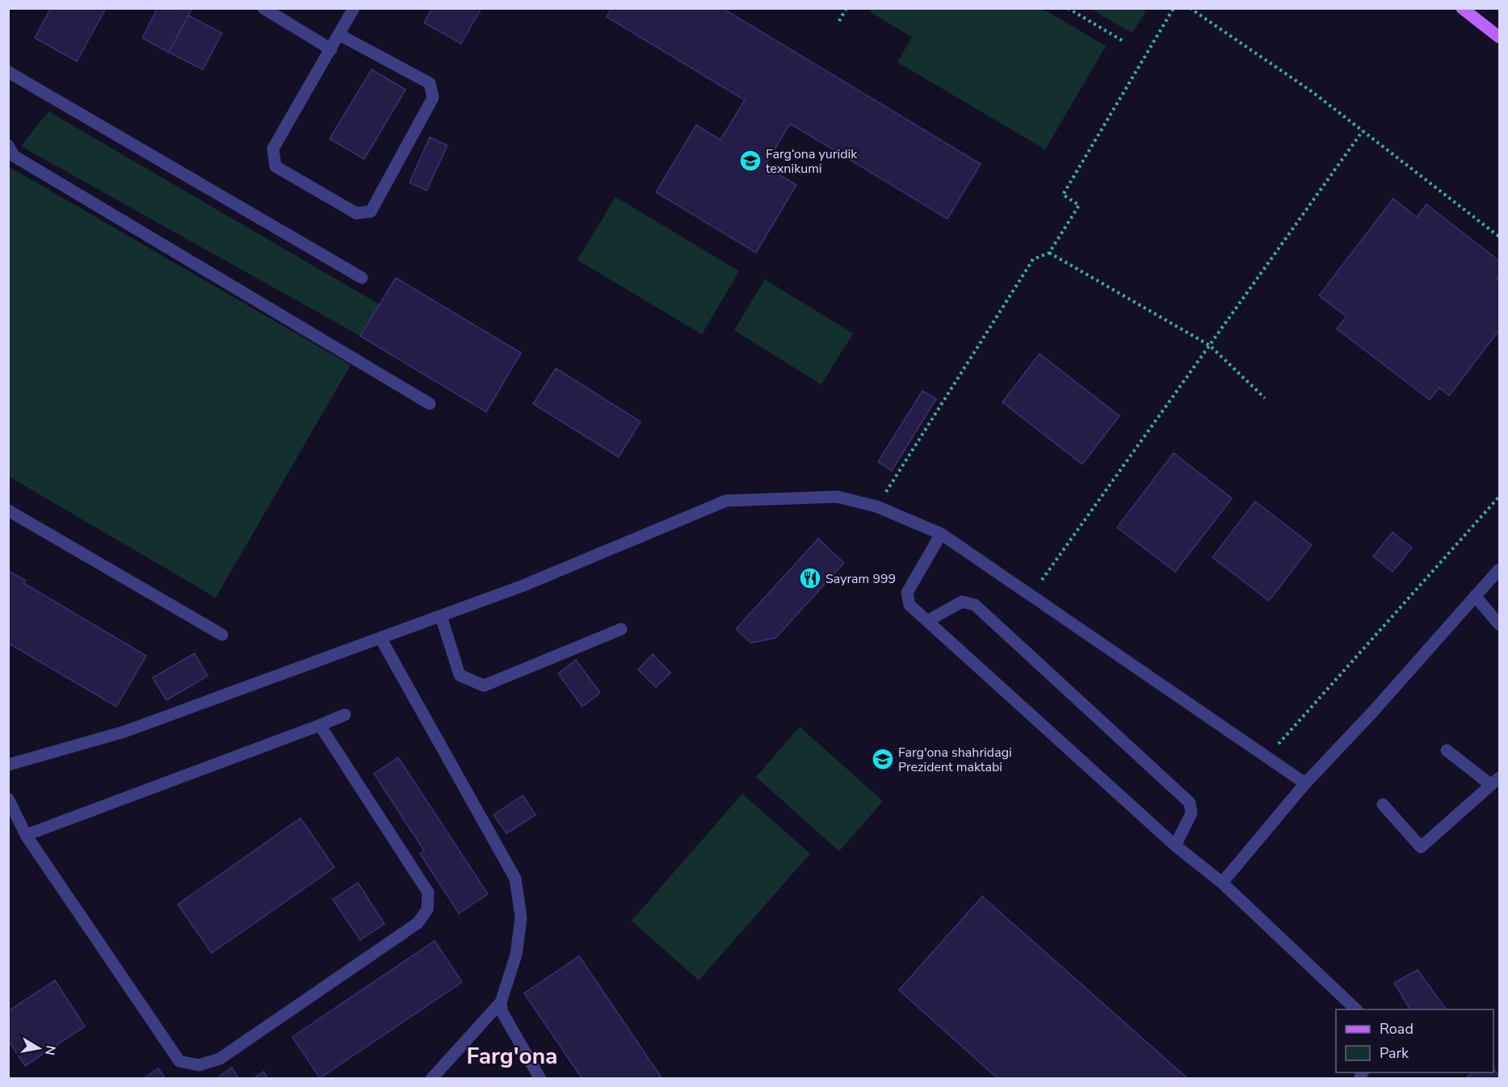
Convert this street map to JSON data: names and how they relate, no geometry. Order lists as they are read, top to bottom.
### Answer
{
  "districts": ["Farg'ona"],
  "places": {
    "school or university": ["Farg‘ona yuridik texnikumi", "Farg'ona shahridagi Prezident maktabi"],
    "restaurant": ["Sayram 999"]
  },
  "legend": ["Road", "Park"],
  "north": "right"
}
